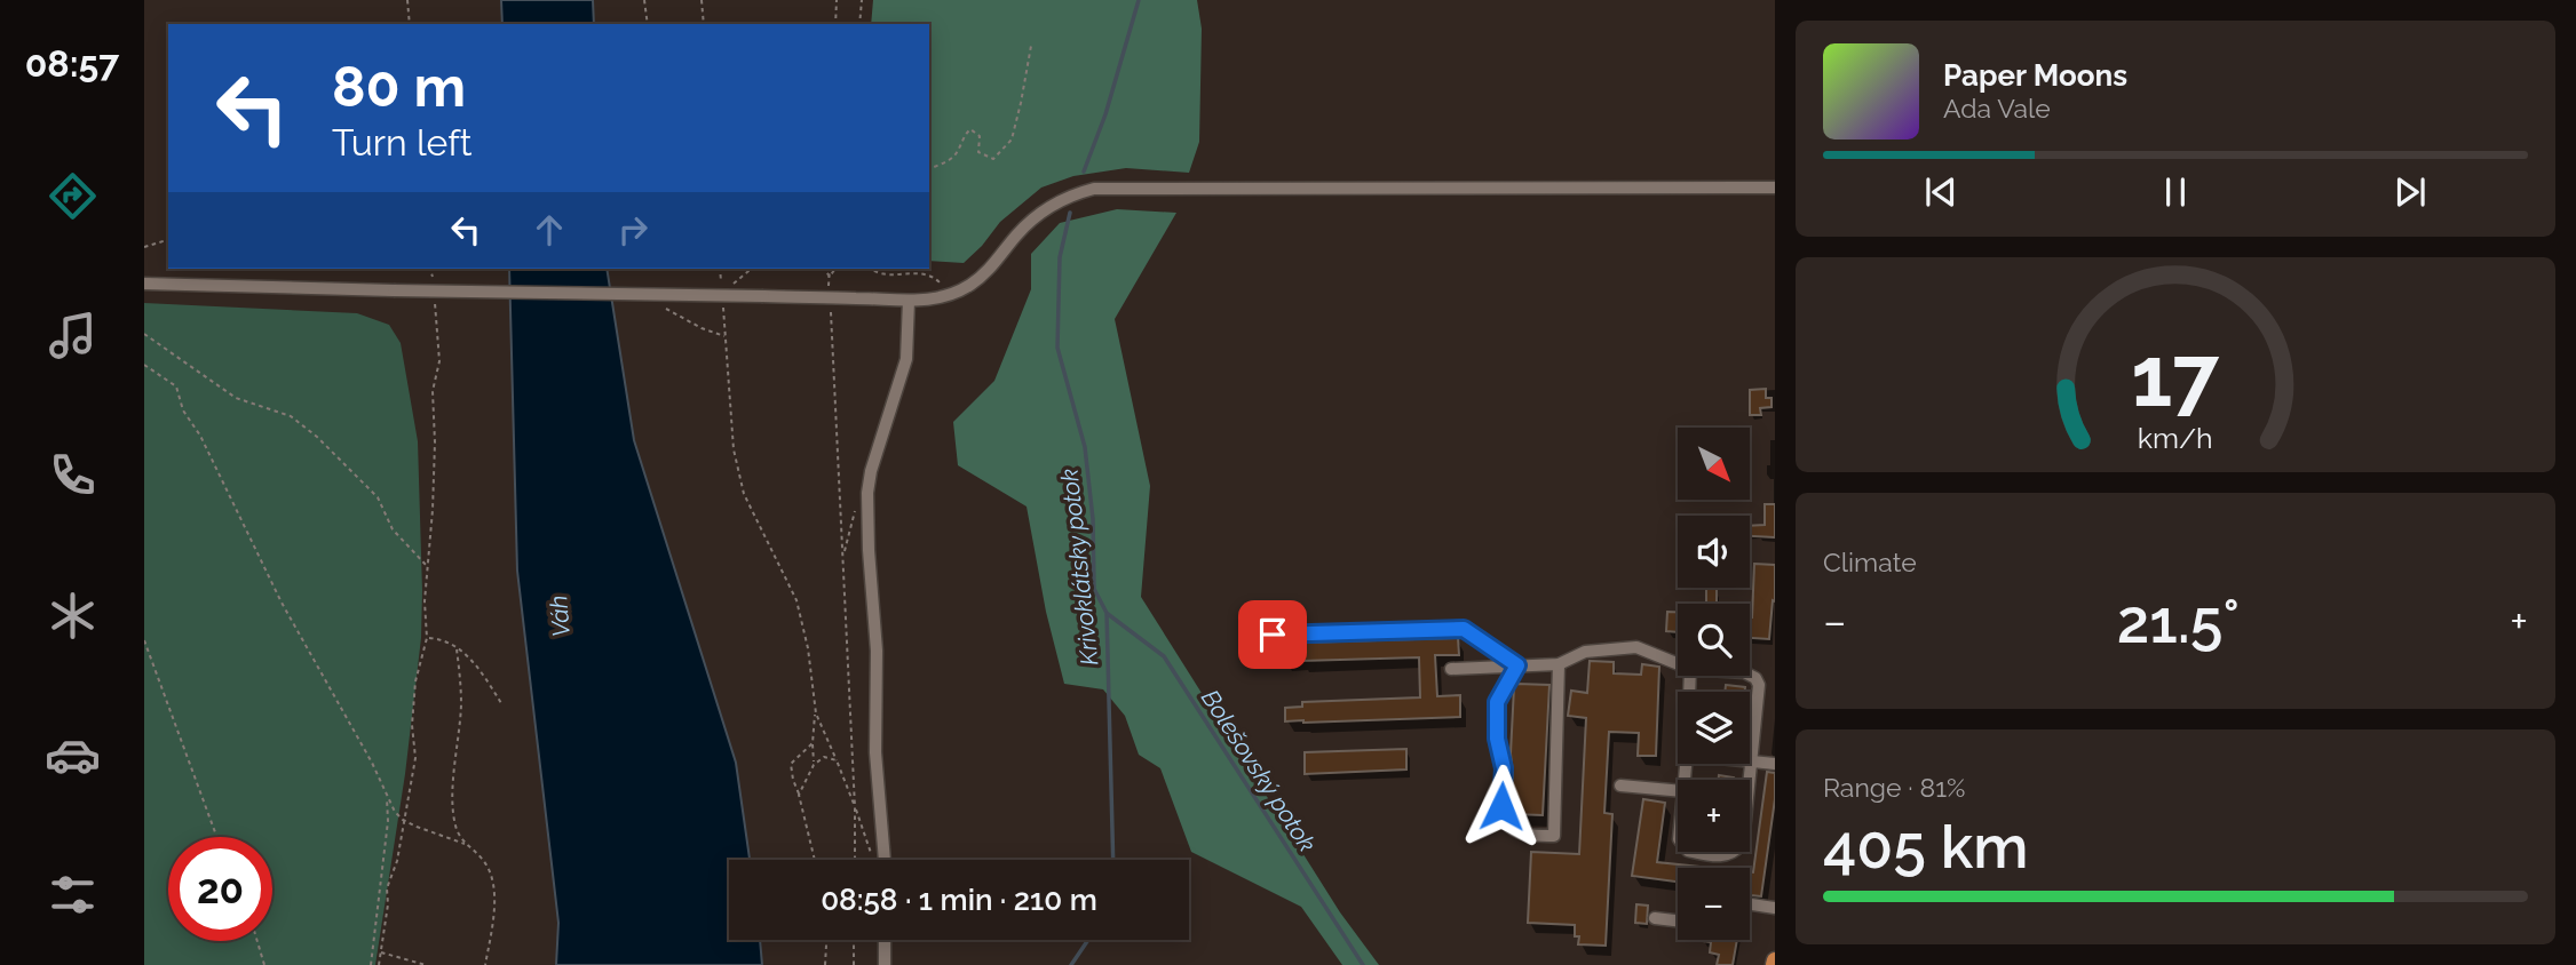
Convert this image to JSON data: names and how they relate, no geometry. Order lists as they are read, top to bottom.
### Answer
{
  "water": ["Krivoklátsky potok", "Váh", "Bolešovský potok"],
  "north": "bottom right",
  "page": {
    "tabs": "08:57",
    "turn": ["80 m", "Turn left"],
    "song": ["Paper Moons", "Ada Vale"],
    "map_buttons": ["+", "−"],
    "tile": [
      "Climate",
      ["Range · 81%", "405 km"]
    ],
    "heat": ["−", "21.5°", "+"],
    "limit": "20",
    "trip": "08:58 · 1 min · 210 m",
    "gauge": ["17", "km/h"]
  }
}
